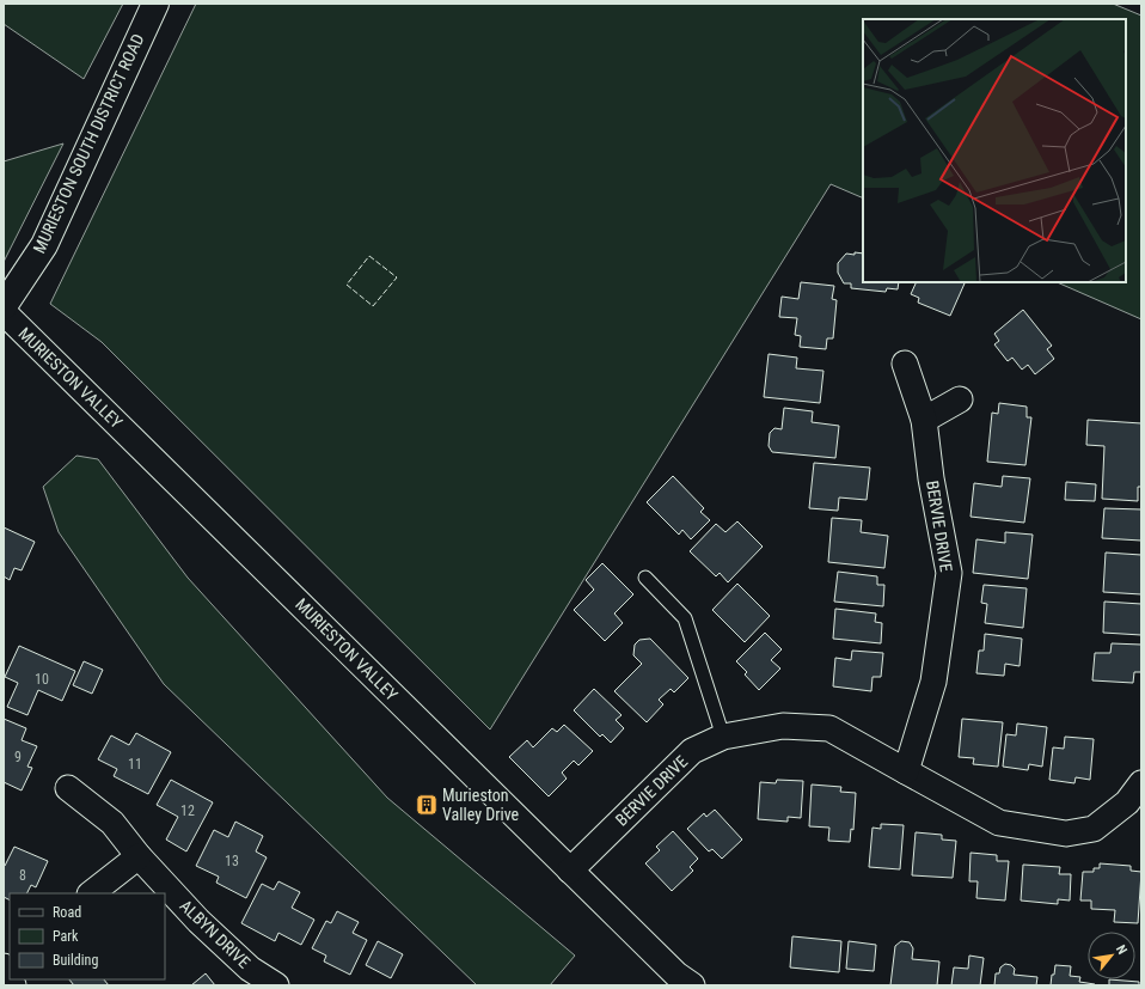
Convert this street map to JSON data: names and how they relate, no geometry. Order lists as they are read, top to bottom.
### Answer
{
  "streets": {
    "street": [
      "MURIESTON SOUTH DISTRICT ROAD",
      "MURIESTON VALLEY",
      "BERVIE DRIVE",
      "ALBYN DRIVE"
    ]
  },
  "crossings": [
    ["MURIESTON VALLEY", "BERVIE DRIVE"]
  ],
  "places": {
    "building": ["Murieston Valley Drive"]
  },
  "house_numbers": [
    "10",
    "9",
    "11",
    "12",
    "13",
    "8"
  ],
  "legend": ["Road", "Park", "Building"],
  "north": "top right"
}
